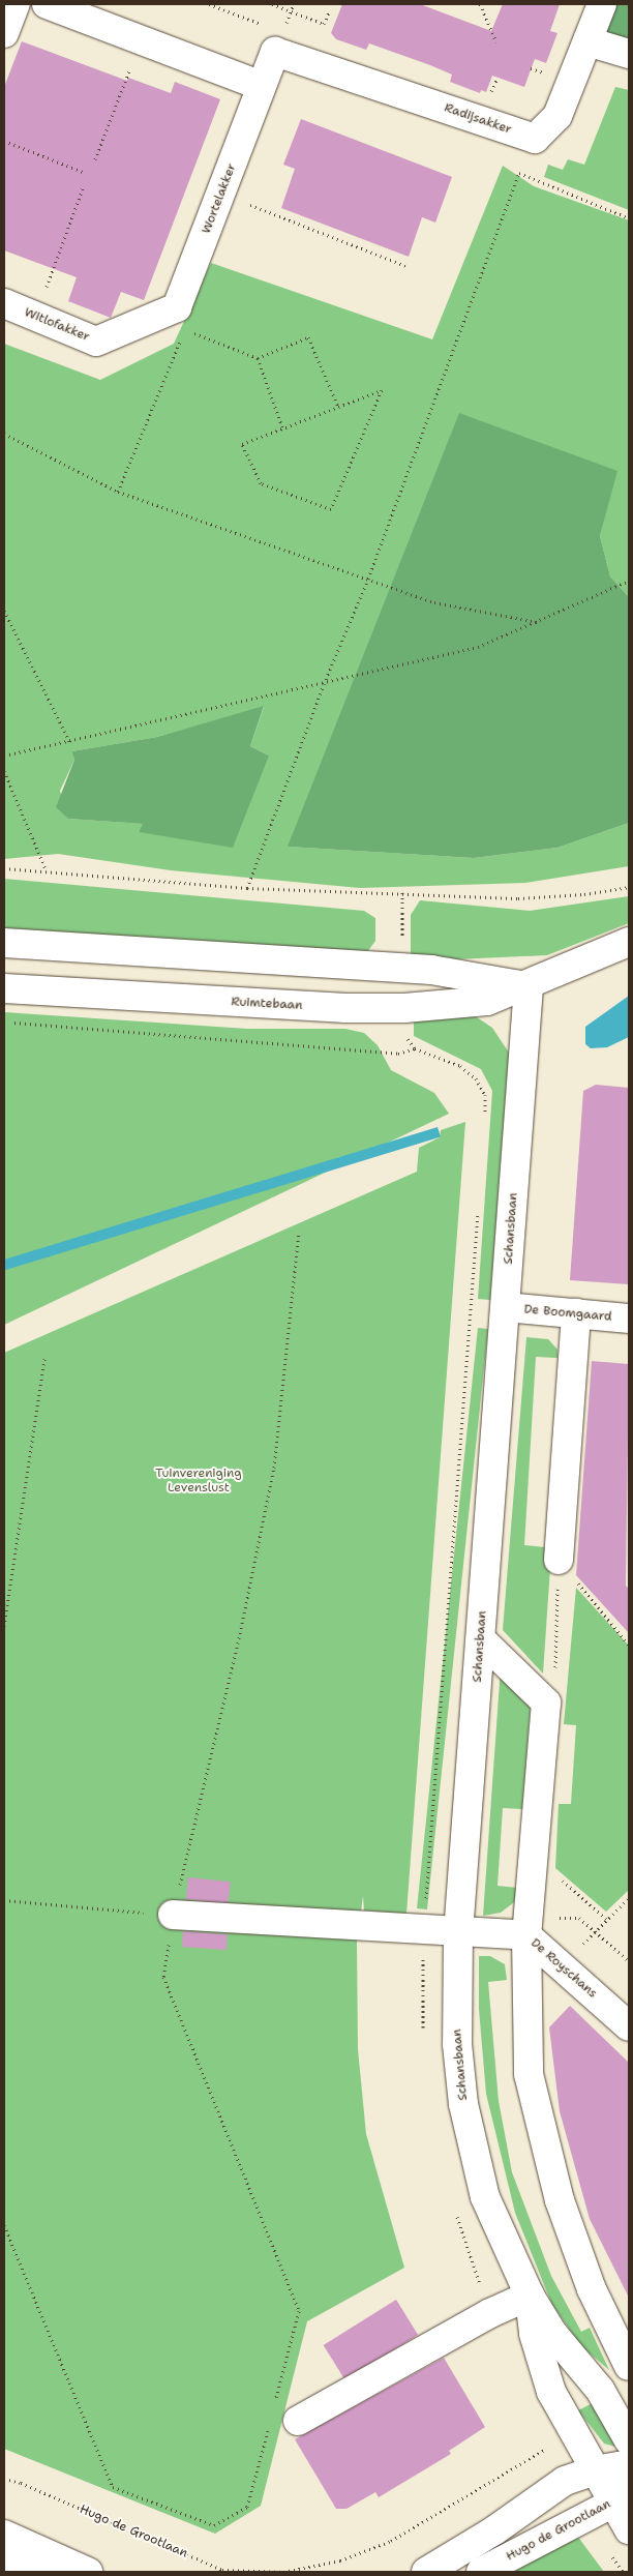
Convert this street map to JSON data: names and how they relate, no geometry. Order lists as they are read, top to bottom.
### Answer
{
  "streets": {
    "street": [
      "Radijsakker",
      "Wortelakker",
      "Witlofakker",
      "Ruimtebaan",
      "Schansbaan",
      "De Boomgaard",
      "De Royschans",
      "Hugo de Grootlaan"
    ]
  },
  "crossings": [
    ["Radijsakker", "Wortelakker"],
    ["Wortelakker", "Witlofakker"],
    ["Ruimtebaan", "Schansbaan"],
    ["Schansbaan", "De Boomgaard"],
    ["Schansbaan", "De Royschans"],
    ["Schansbaan", "Hugo de Grootlaan"]
  ],
  "parks": ["Tuinvereniging Levenslust"]
}
